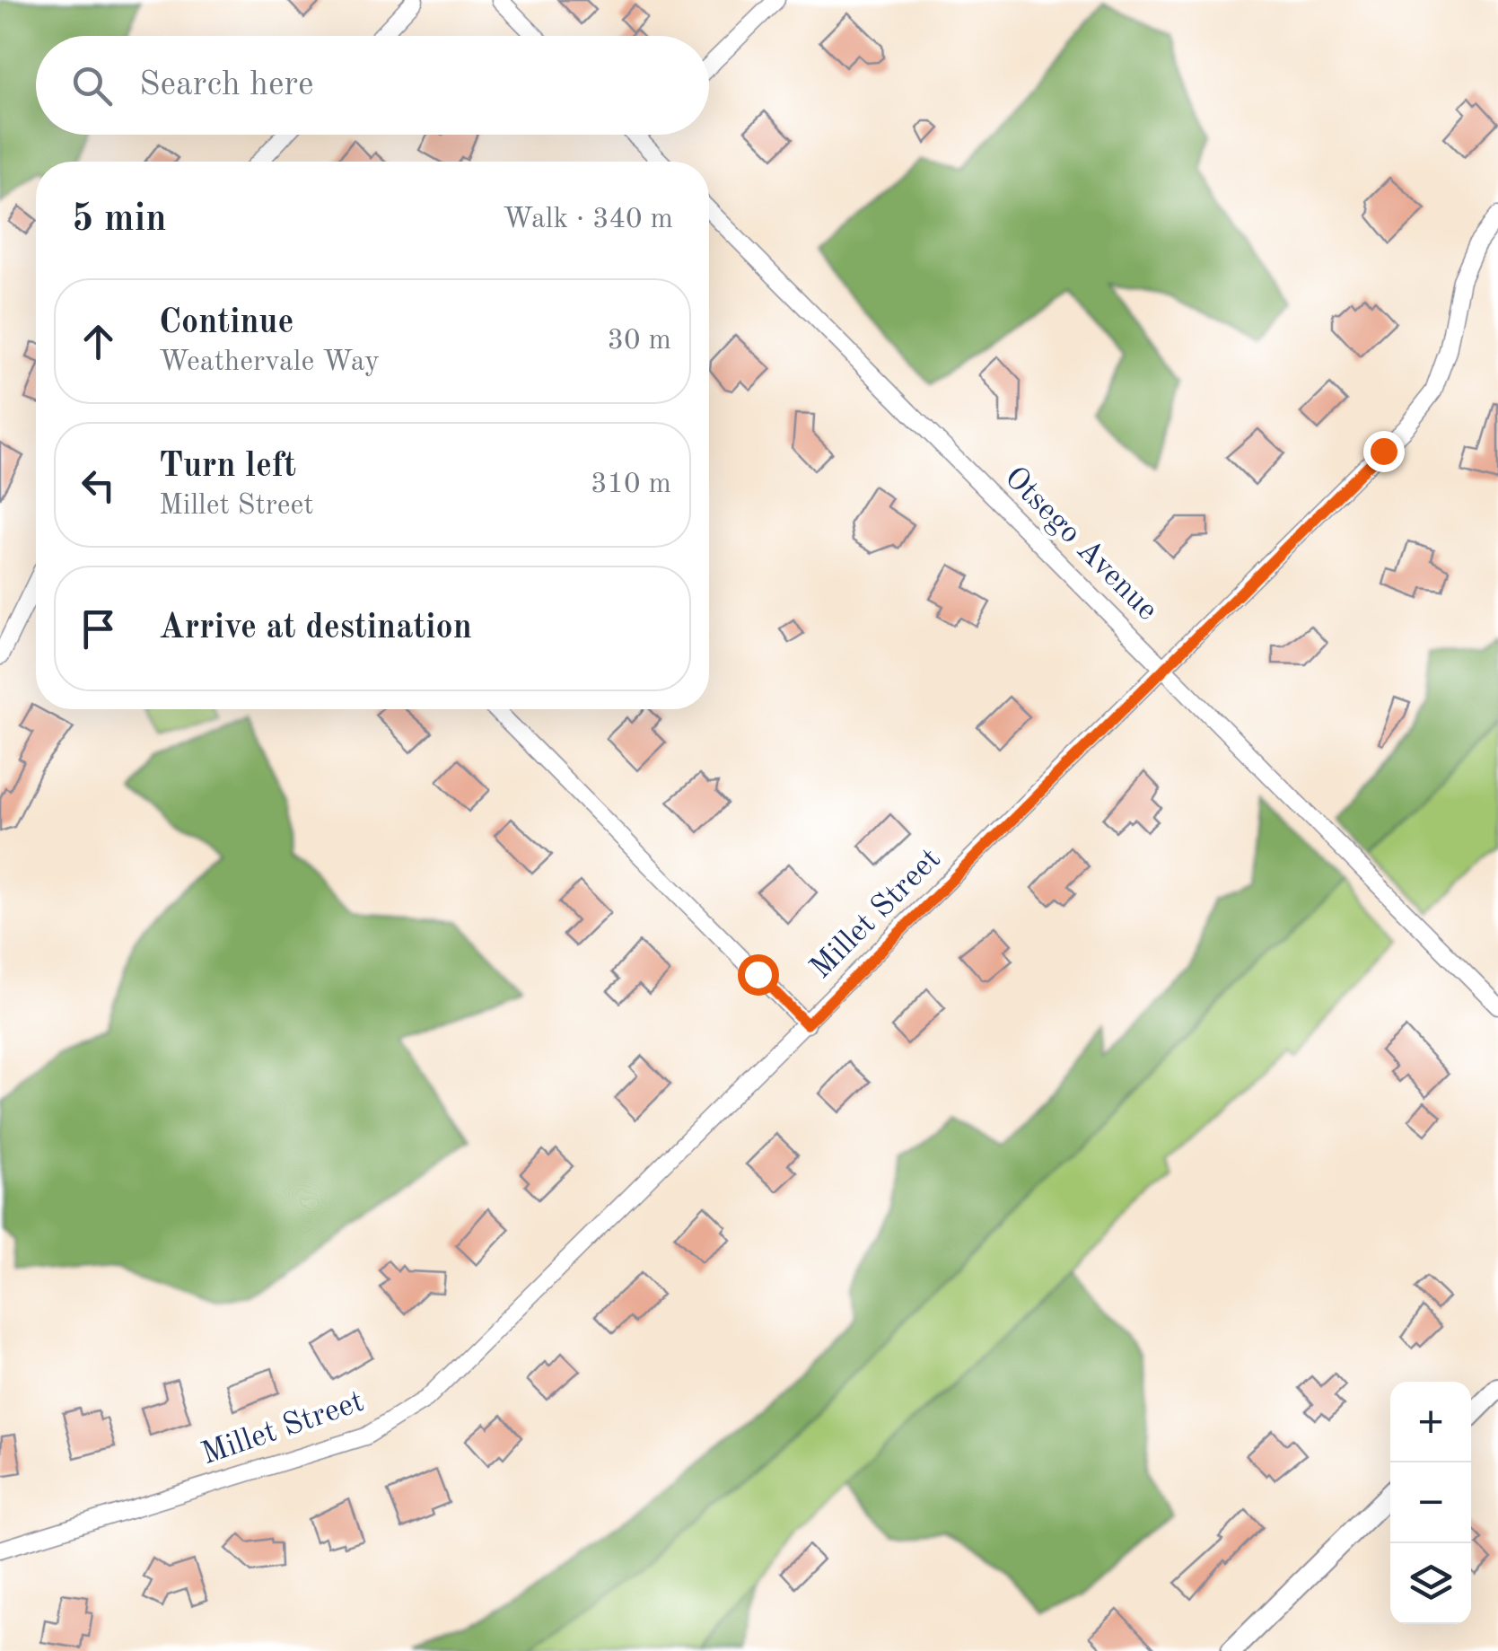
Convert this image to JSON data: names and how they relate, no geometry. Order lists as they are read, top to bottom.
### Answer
{
  "streets": {
    "street": ["Otsego Avenue", "Millet Street"]
  },
  "crossings": [
    ["Otsego Avenue", "Millet Street"]
  ],
  "page": {
    "search": "Search here",
    "heading": ["5 min", "Walk · 340 m"],
    "list": [
      ["Continue", "Weathervale Way", "30 m"],
      ["Turn left", "Millet Street", "310 m"],
      "Arrive at destination"
    ],
    "map_buttons": ["+", "−"]
  }
}
